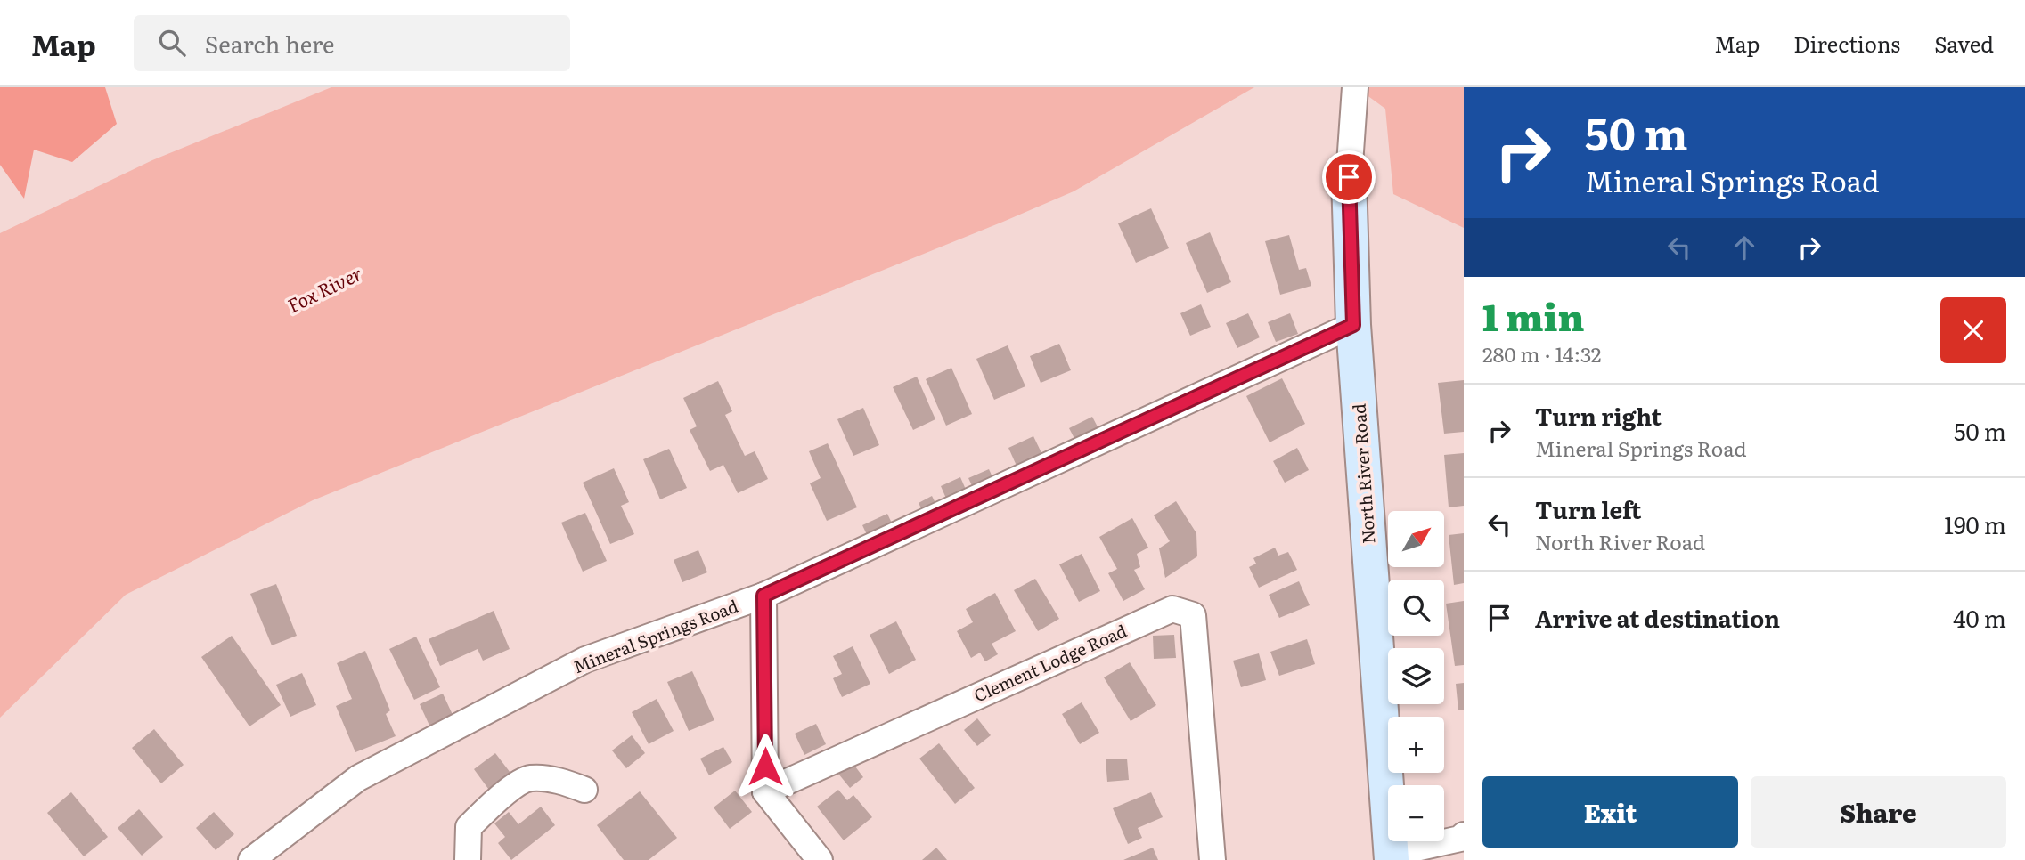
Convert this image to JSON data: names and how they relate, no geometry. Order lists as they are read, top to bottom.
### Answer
{
  "streets": {
    "street": ["North River Road", "Mineral Springs Road", "Clement Lodge Road"]
  },
  "crossings": [
    ["North River Road", "Mineral Springs Road"]
  ],
  "water": ["Fox River"],
  "north": "top right",
  "page": {
    "header": "Map",
    "search": "Search here",
    "nav": ["Map", "Directions", "Saved"],
    "turn": ["50 m", "Mineral Springs Road"],
    "heading": ["1 min", "280 m · 14:32"],
    "list": [
      {
        "name": "Turn right",
        "note": "Mineral Springs Road",
        "value": "50 m"
      },
      {
        "name": "Turn left",
        "note": "North River Road",
        "value": "190 m"
      },
      {
        "name": "Arrive at destination",
        "value": "40 m"
      }
    ],
    "map_buttons": ["+", "−"],
    "buttons": ["Exit", "Share"]
  }
}
